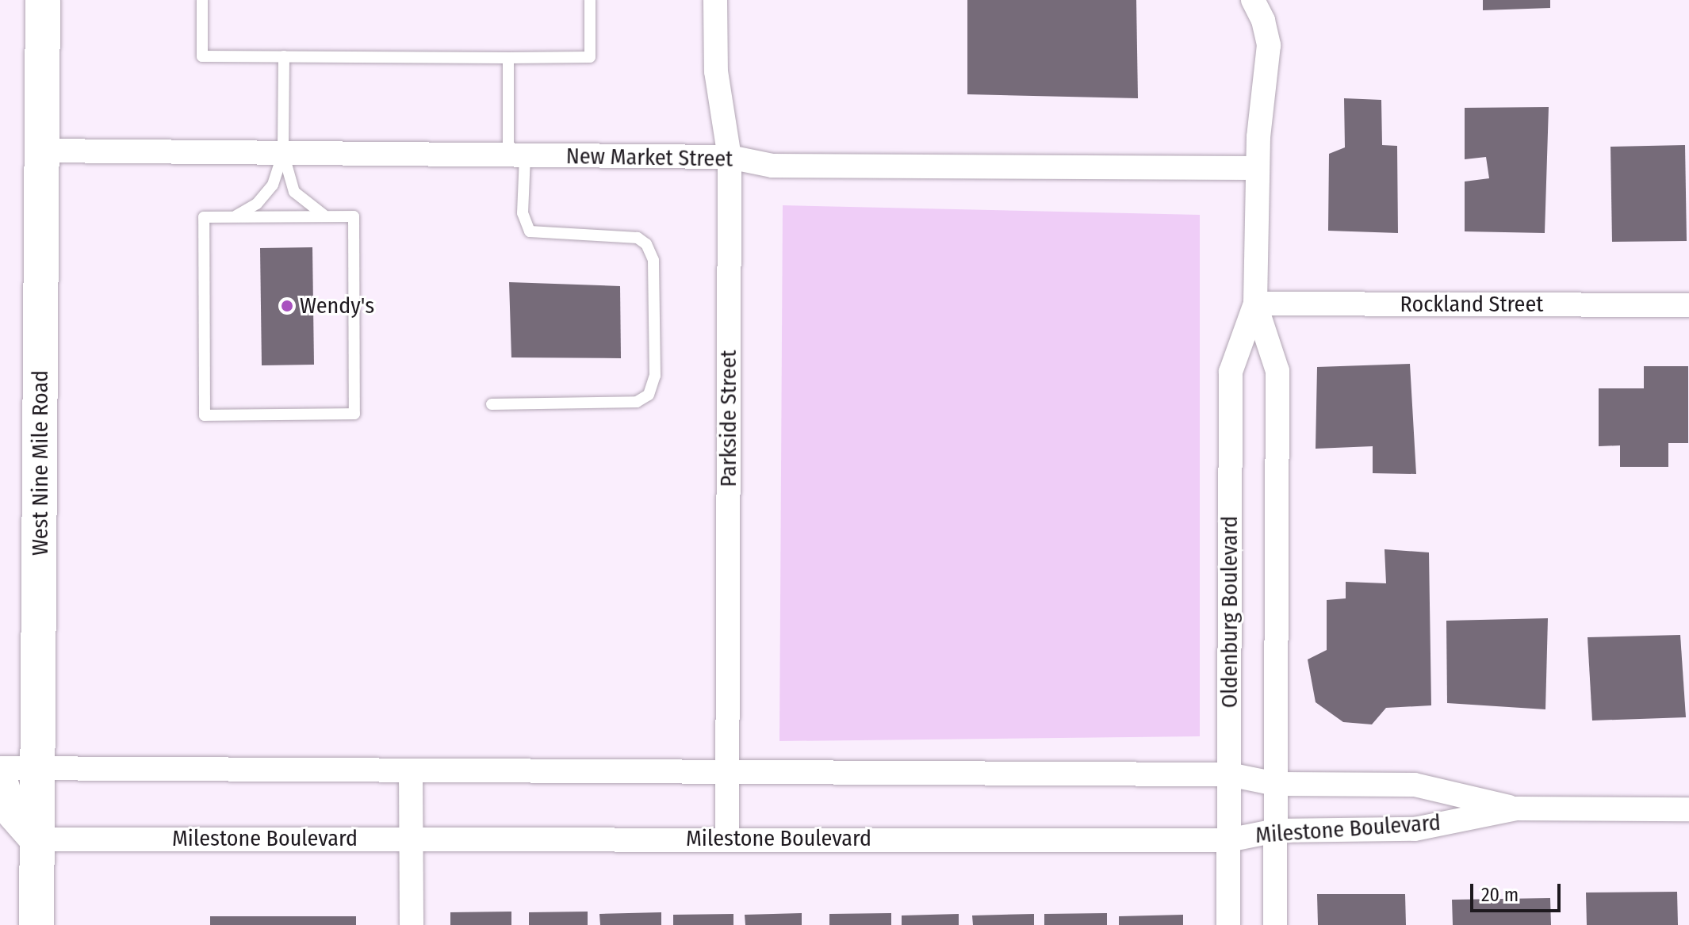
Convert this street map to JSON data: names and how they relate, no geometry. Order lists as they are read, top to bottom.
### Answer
{
  "streets": {
    "main road": ["West Nine Mile Road"],
    "street": [
      "New Market Street",
      "Rockland Street",
      "Parkside Street",
      "Oldenburg Boulevard",
      "Milestone Boulevard"
    ]
  },
  "crossings": [
    ["New Market Street", "Parkside Street"],
    ["New Market Street", "West Nine Mile Road"],
    ["New Market Street", "Oldenburg Boulevard"],
    ["Rockland Street", "Oldenburg Boulevard"],
    ["Parkside Street", "Milestone Boulevard"],
    ["West Nine Mile Road", "Milestone Boulevard"],
    ["Oldenburg Boulevard", "Milestone Boulevard"]
  ],
  "places": ["Wendy's"],
  "scale_bar": "20 m"
}
